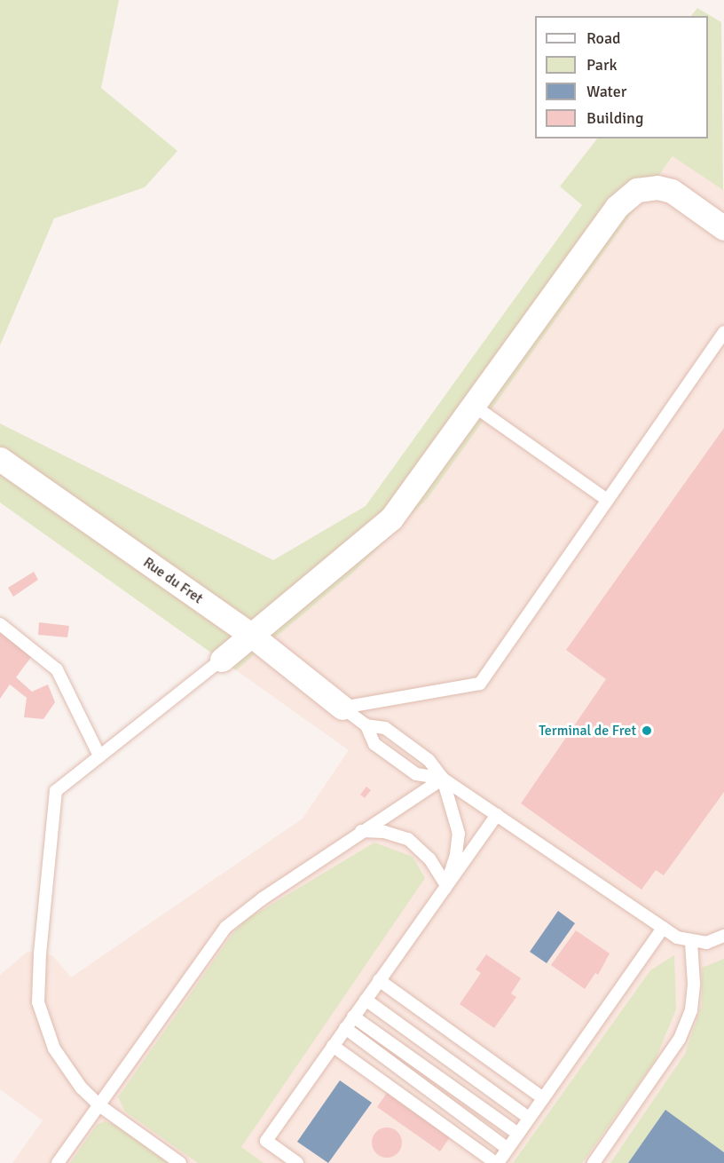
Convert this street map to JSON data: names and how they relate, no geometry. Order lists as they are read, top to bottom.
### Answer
{
  "streets": {
    "street": ["Rue du Fret"]
  },
  "places": ["Terminal de Fret"],
  "legend": [
    "Road",
    "Park",
    "Water",
    "Building"
  ]
}
